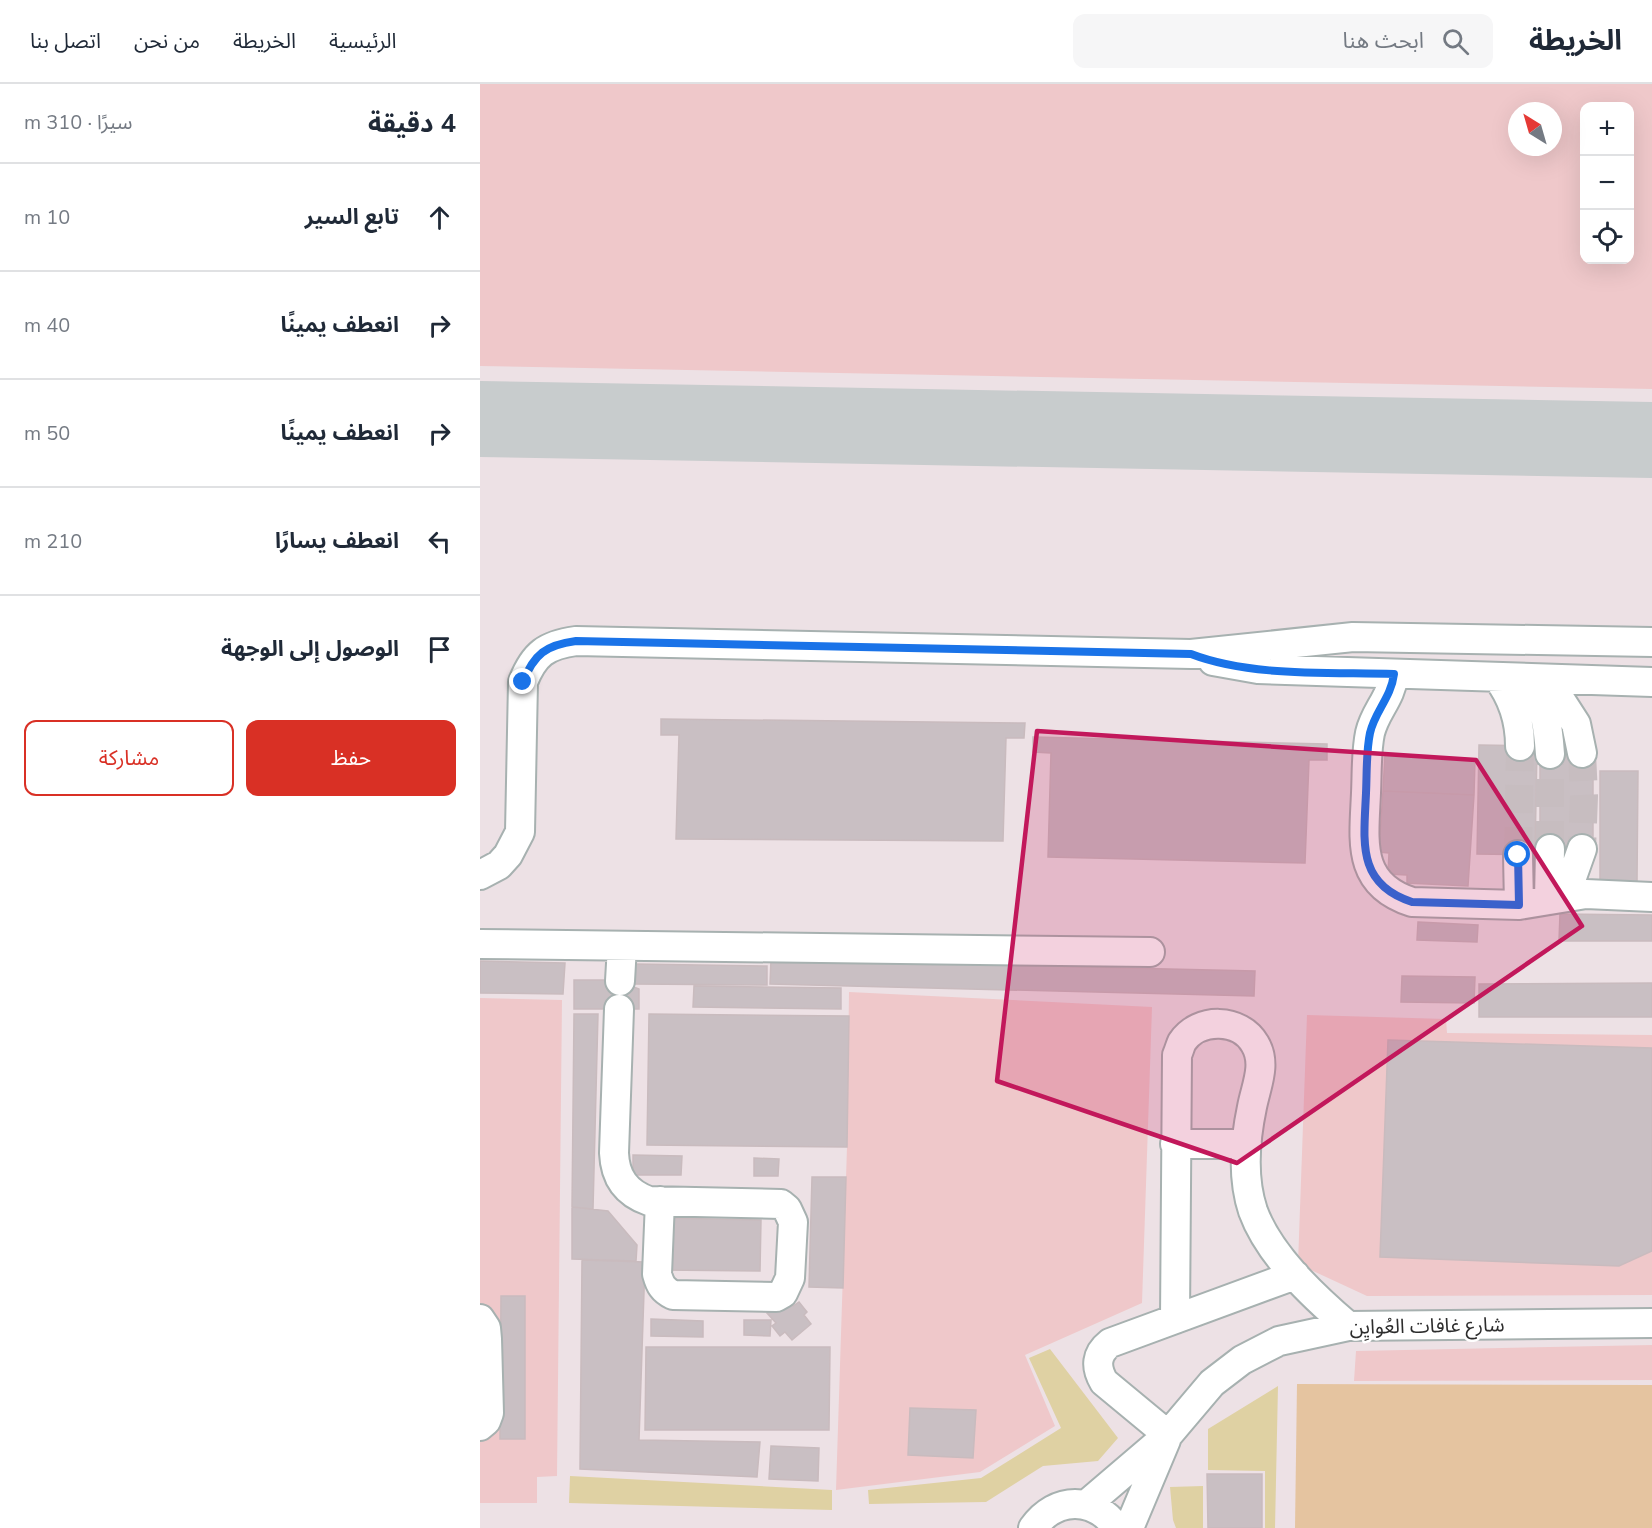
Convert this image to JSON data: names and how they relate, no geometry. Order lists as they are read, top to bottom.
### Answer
{
  "streets": {
    "street": ["شارع غافات العُوايِن"]
  },
  "north": "top left",
  "page": {
    "header": "الخريطة",
    "search": "ابحث هنا",
    "nav": [
      "الرئيسية",
      "الخريطة",
      "من نحن",
      "اتصل بنا"
    ],
    "heading": ["4 دقيقة", "سيرًا · 310 m"],
    "map_buttons": ["+", "−"],
    "list": [
      ["تابع السير", "10 m"],
      ["انعطف يمينًا", "40 m"],
      ["انعطف يمينًا", "50 m"],
      ["انعطف يسارًا", "210 m"],
      "الوصول إلى الوجهة"
    ],
    "buttons": ["حفظ", "مشاركة"]
  }
}
